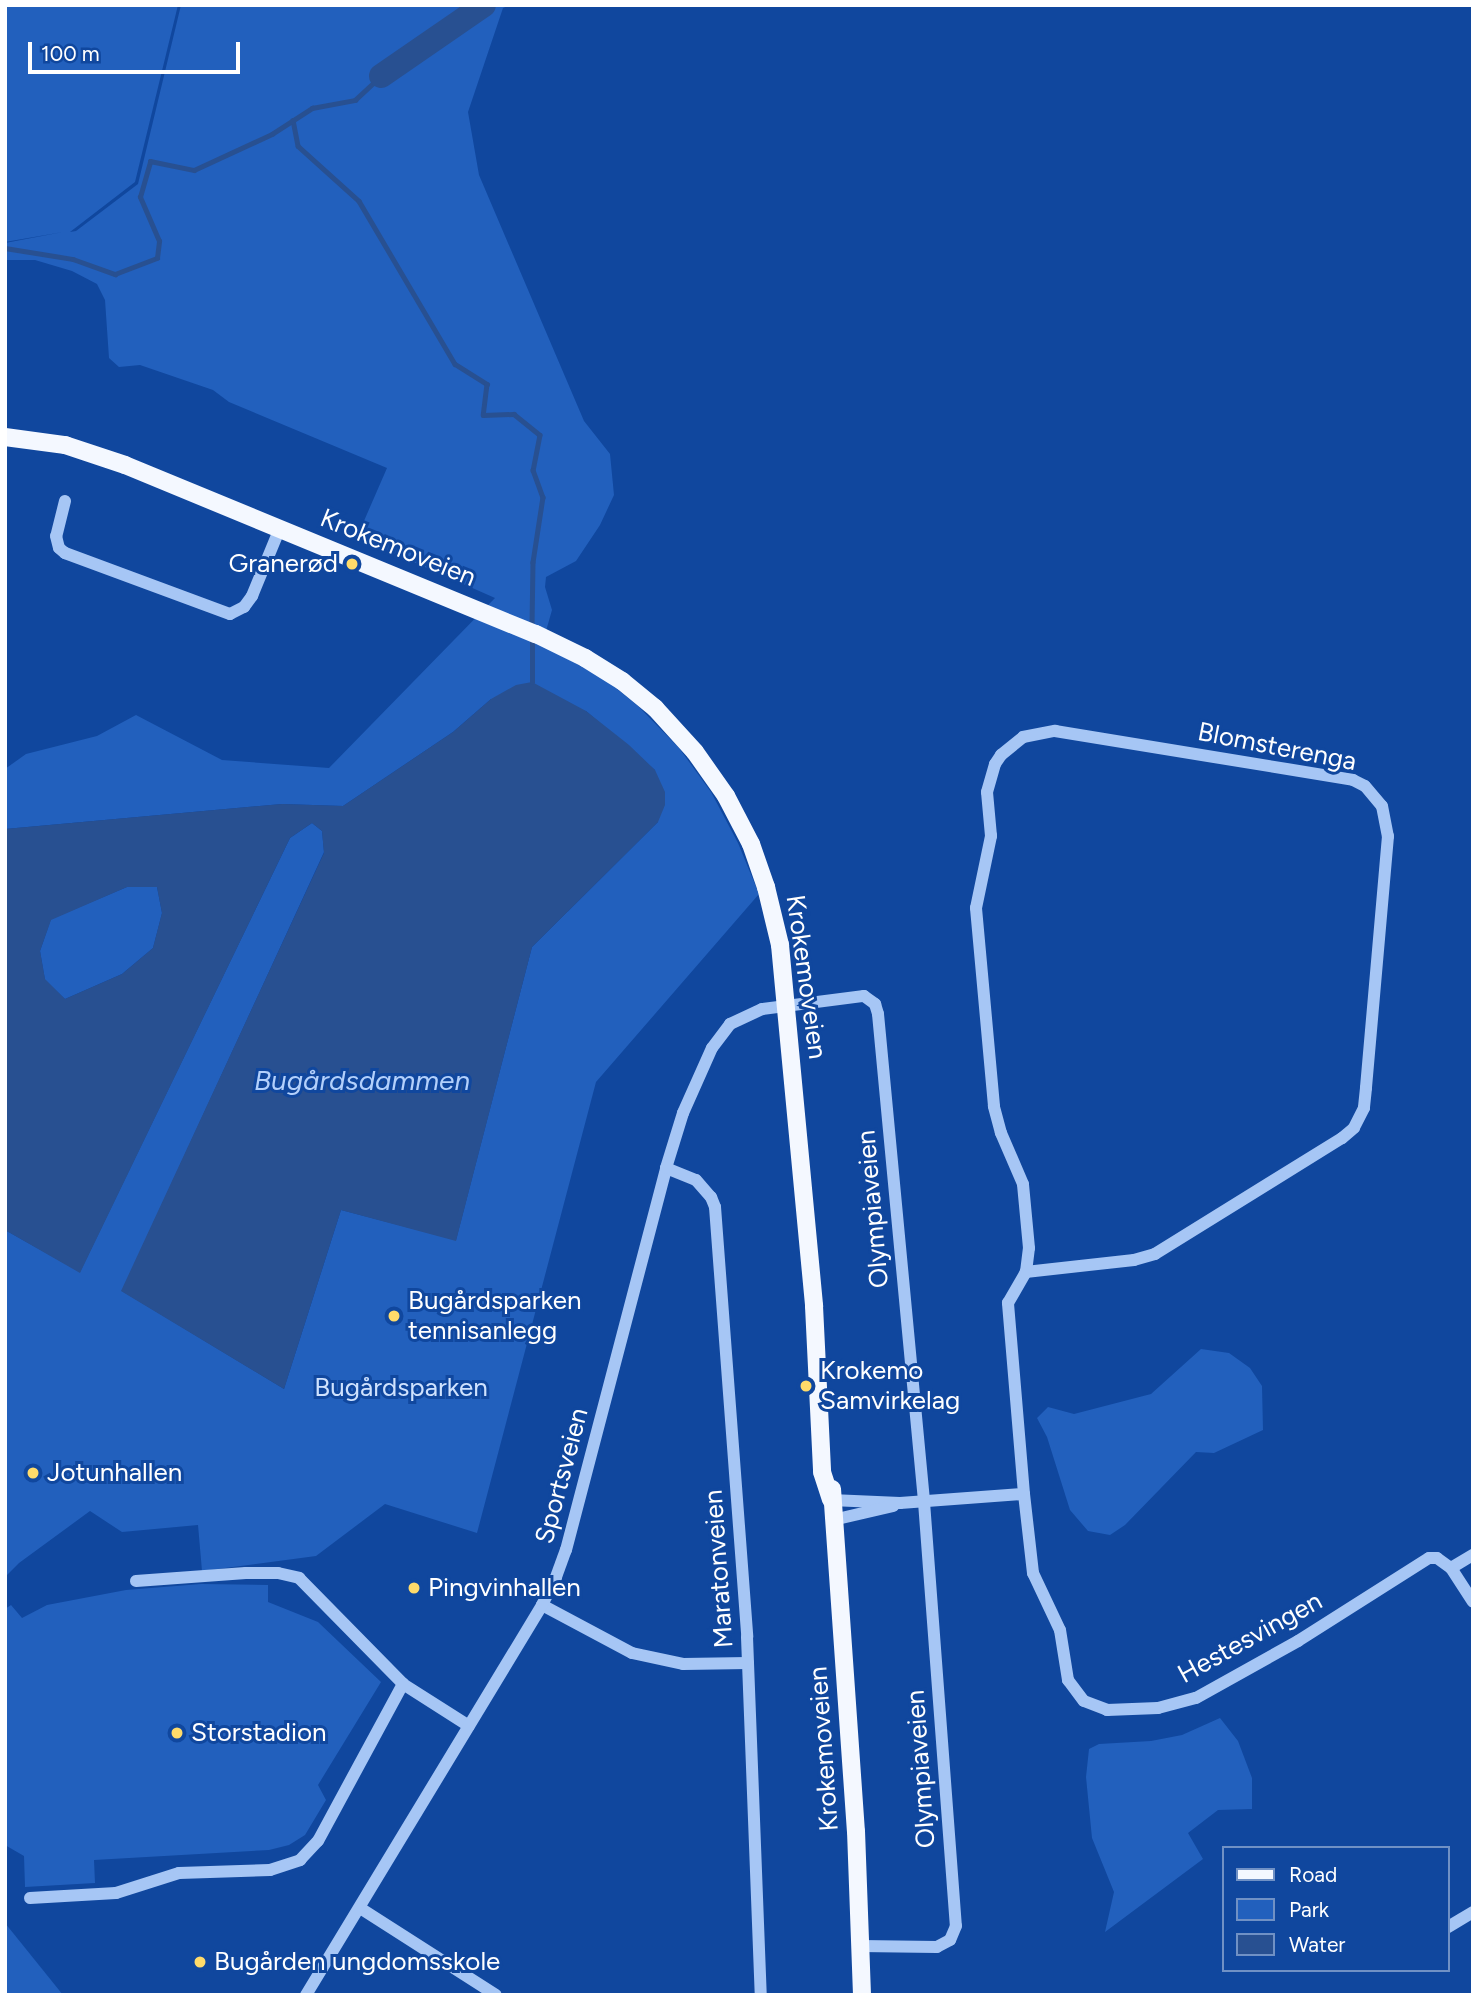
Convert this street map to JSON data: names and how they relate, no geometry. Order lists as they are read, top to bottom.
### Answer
{
  "streets": {
    "main road": ["Krokemoveien"],
    "street": [
      "Blomsterenga",
      "Olympiaveien",
      "Sportsveien",
      "Maratonveien",
      "Hestesvingen"
    ]
  },
  "crossings": [
    ["Krokemoveien", "Olympiaveien"],
    ["Krokemoveien", "Sportsveien"],
    ["Blomsterenga", "Hestesvingen"],
    ["Olympiaveien", "Sportsveien"],
    ["Sportsveien", "Maratonveien"]
  ],
  "water": ["Bugårdsdammen"],
  "parks": ["Bugårdsparken"],
  "places": [
    "Granerød",
    "Bugårdsparken tennisanlegg",
    "Krokemo Samvirkelag",
    "Jotunhallen",
    "Pingvinhallen",
    "Storstadion",
    "Bugården ungdomsskole"
  ],
  "legend": ["Road", "Park", "Water"],
  "scale_bar": "100 m"
}
